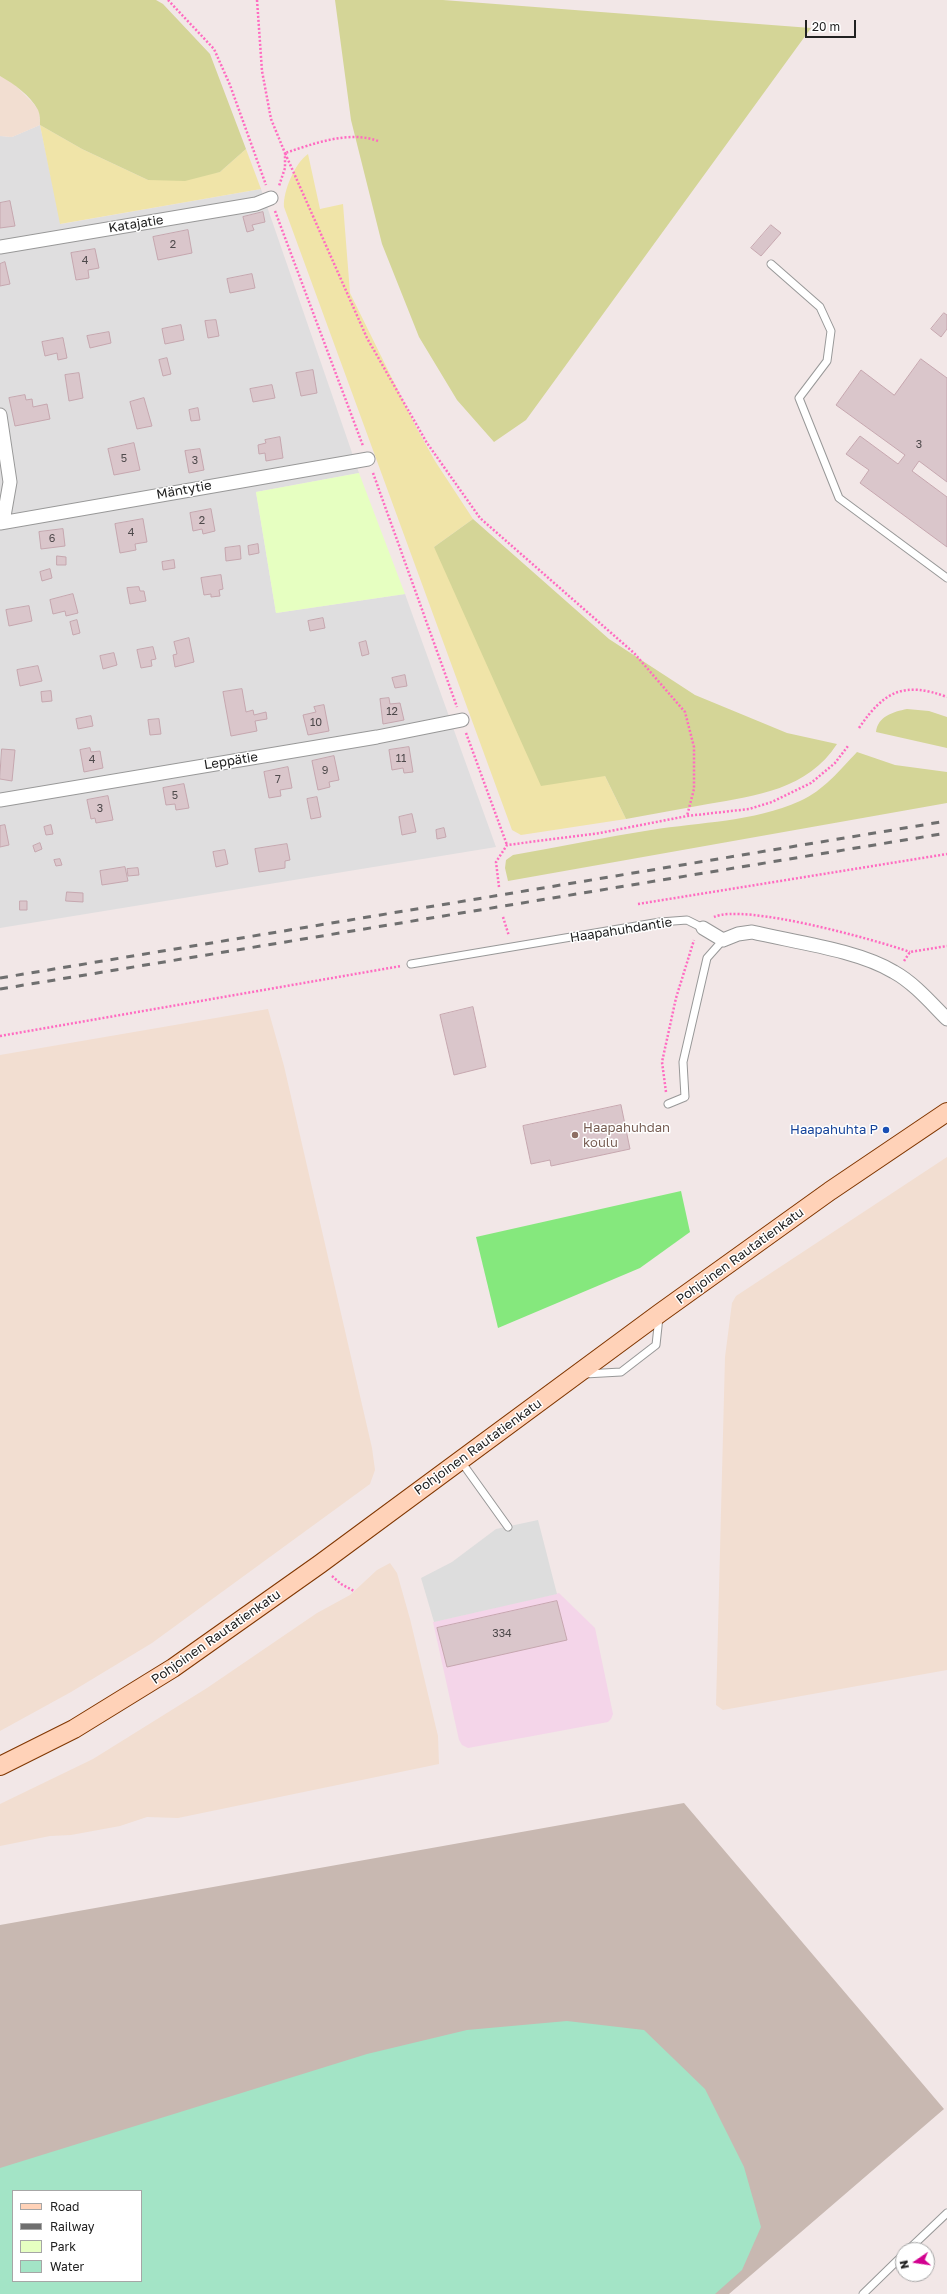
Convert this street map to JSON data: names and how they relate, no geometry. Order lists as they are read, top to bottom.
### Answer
{
  "streets": {
    "street": [
      "Katajatie",
      "Mäntytie",
      "Leppätie",
      "Haapahuhdantie",
      "Pohjoinen Rautatienkatu"
    ]
  },
  "places": ["Haapahuhta P", "Haapahuhdan koulu"],
  "house_numbers": [
    "2",
    "4",
    "3",
    "5",
    "3",
    "2",
    "4",
    "6",
    "12",
    "10",
    "11",
    "4",
    "9",
    "7",
    "5",
    "3",
    "334"
  ],
  "legend": [
    "Road",
    "Railway",
    "Park",
    "Water"
  ],
  "scale_bar": "20 m",
  "north": "left"
}
